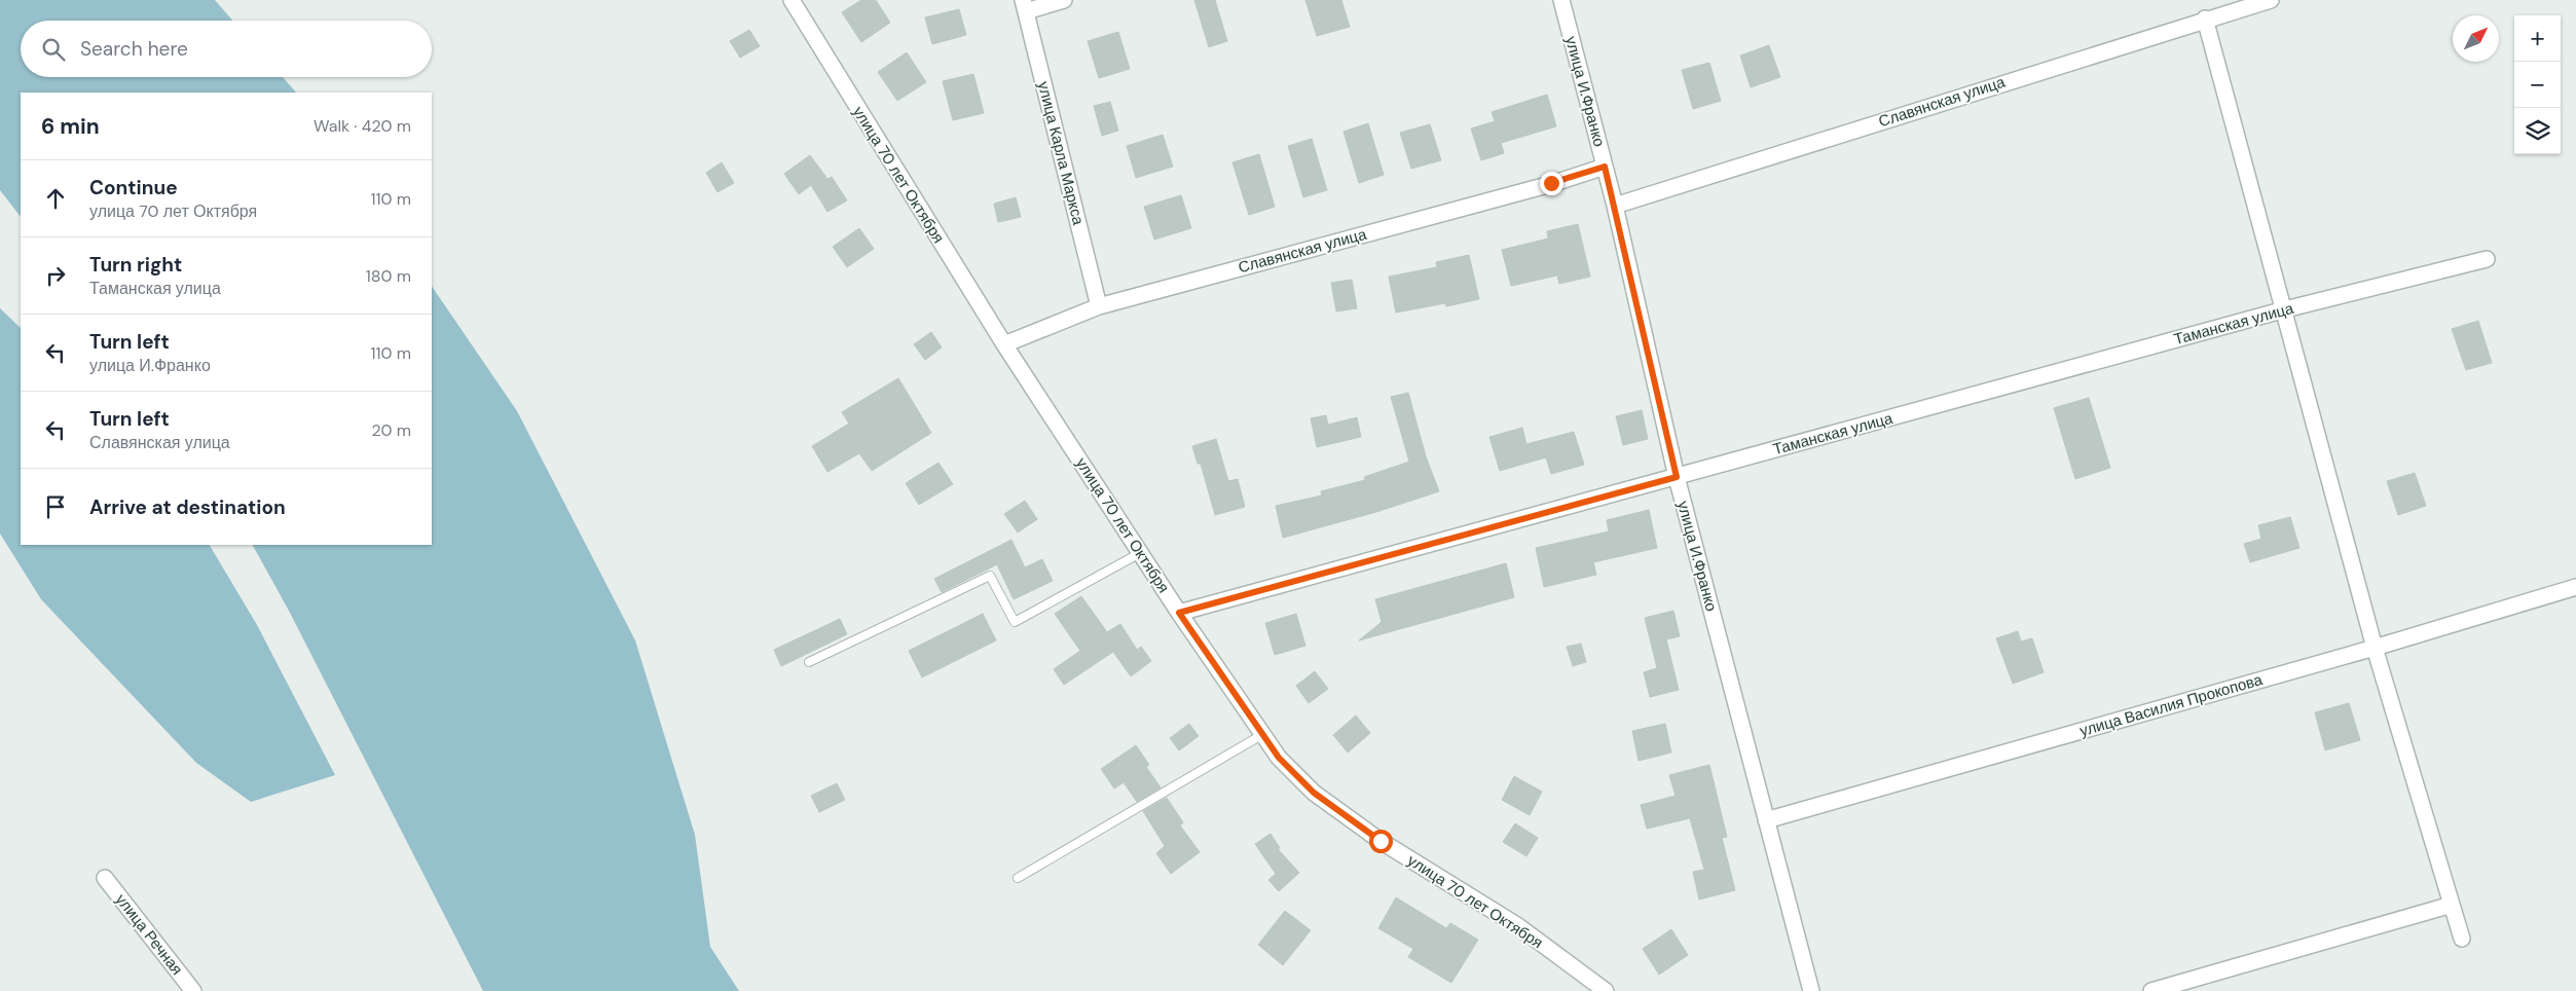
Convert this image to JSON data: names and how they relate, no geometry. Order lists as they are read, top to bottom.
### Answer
{
  "streets": {
    "street": [
      "улица И.Франко",
      "Славянская улица",
      "улица Карла Маркса",
      "улица 70 лет Октября",
      "Таманская улица",
      "улица Василия Прокопова",
      "улица Речная"
    ]
  },
  "crossings": [
    ["улица И.Франко", "Славянская улица"],
    ["улица И.Франко", "Таманская улица"],
    ["улица И.Франко", "улица Василия Прокопова"],
    ["Славянская улица", "улица Карла Маркса"],
    ["Славянская улица", "улица 70 лет Октября"],
    ["улица 70 лет Октября", "Таманская улица"]
  ],
  "north": "top right",
  "page": {
    "map_buttons": ["+", "−"],
    "search": "Search here",
    "heading": ["6 min", "Walk · 420 m"],
    "list": [
      ["Continue", "улица 70 лет Октября", "110 m"],
      ["Turn right", "Таманская улица", "180 m"],
      ["Turn left", "улица И.Франко", "110 m"],
      ["Turn left", "Славянская улица", "20 m"],
      "Arrive at destination"
    ]
  }
}
